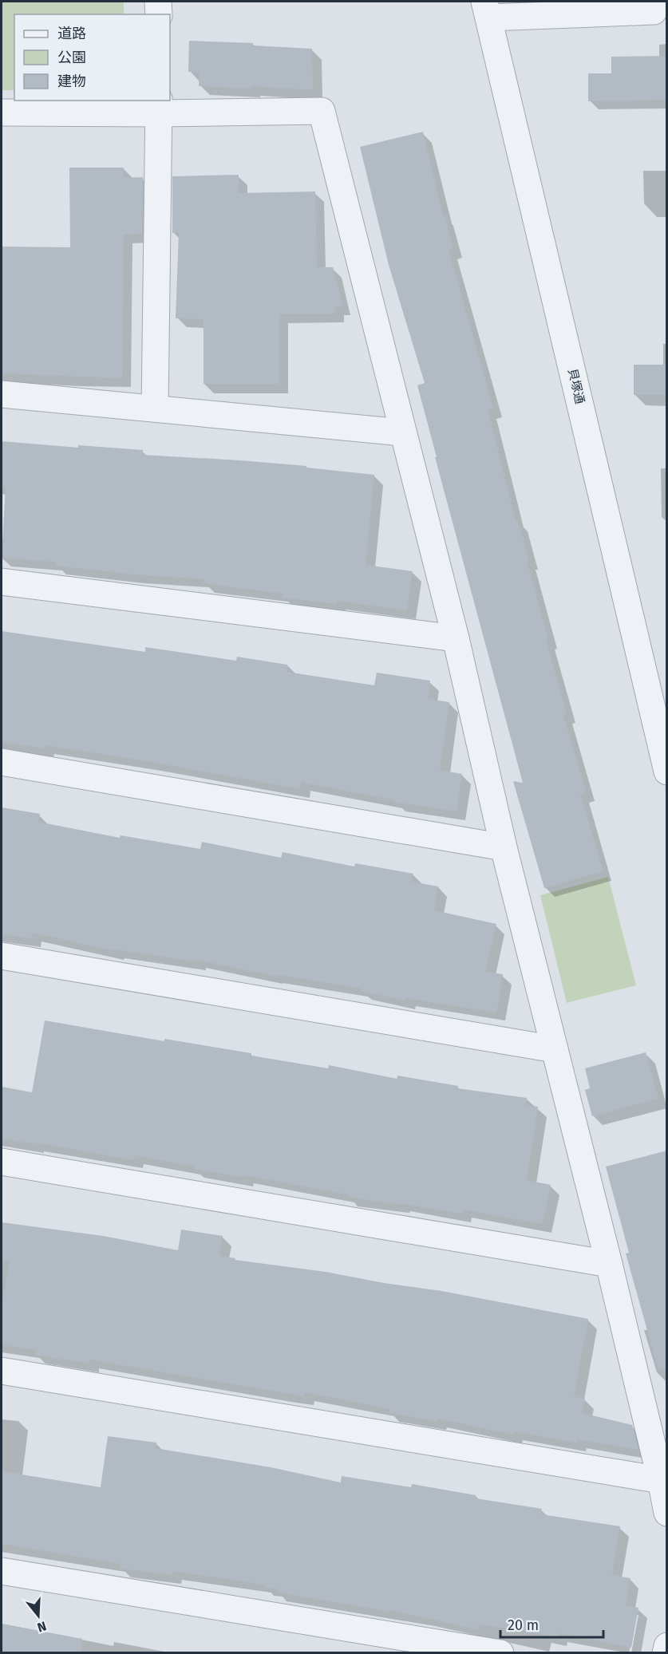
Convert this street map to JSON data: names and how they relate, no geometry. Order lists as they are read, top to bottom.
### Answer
{
  "streets": {
    "street": ["貝塚通"]
  },
  "legend": ["道路", "公園", "建物"],
  "scale_bar": "20 m",
  "north": "bottom"
}
